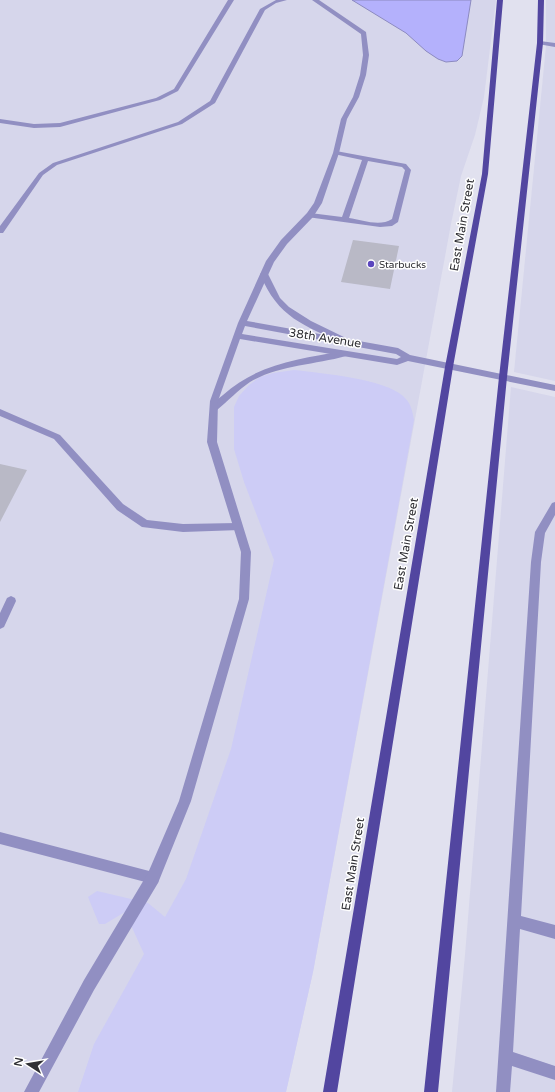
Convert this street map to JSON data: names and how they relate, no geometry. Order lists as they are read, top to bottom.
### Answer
{
  "streets": {
    "main road": ["East Main Street"],
    "street": ["38th Avenue"]
  },
  "crossings": [
    ["East Main Street", "38th Avenue"]
  ],
  "places": ["Starbucks"],
  "north": "left"
}
